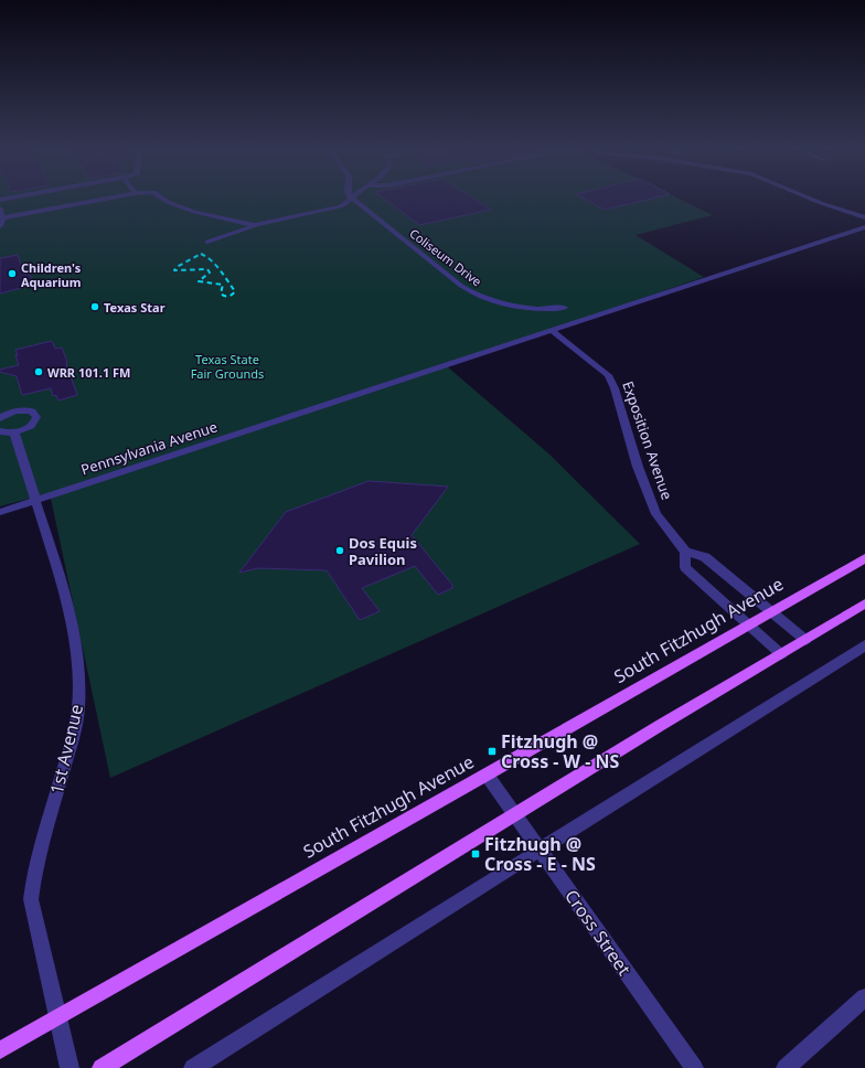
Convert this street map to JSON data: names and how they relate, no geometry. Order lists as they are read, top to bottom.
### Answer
{
  "streets": {
    "main road": ["South Fitzhugh Avenue"],
    "street": [
      "Coliseum Drive",
      "Exposition Avenue",
      "Pennsylvania Avenue",
      "1st Avenue",
      "Cross Street"
    ]
  },
  "crossings": [
    ["Exposition Avenue", "Pennsylvania Avenue"],
    ["Exposition Avenue", "South Fitzhugh Avenue"],
    ["Pennsylvania Avenue", "1st Avenue"],
    ["South Fitzhugh Avenue", "1st Avenue"],
    ["South Fitzhugh Avenue", "Cross Street"]
  ],
  "parks": ["Texas State Fair Grounds"],
  "places": {
    "other": [
      "Children's Aquarium",
      "Texas Star",
      "WRR 101.1 FM",
      "Dos Equis Pavilion"
    ],
    "transit": ["Fitzhugh @ Cross - W - NS", "Fitzhugh @ Cross - E - NS"]
  }
}
